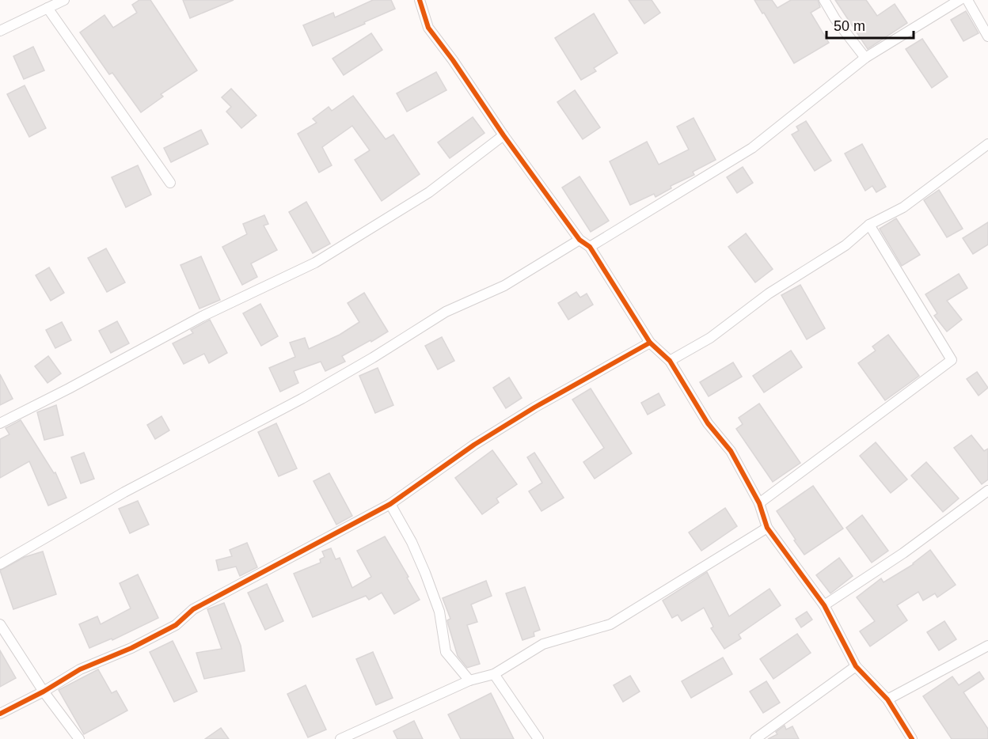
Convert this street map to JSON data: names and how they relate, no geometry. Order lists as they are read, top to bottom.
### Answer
{
  "scale_bar": "50 m"
}
